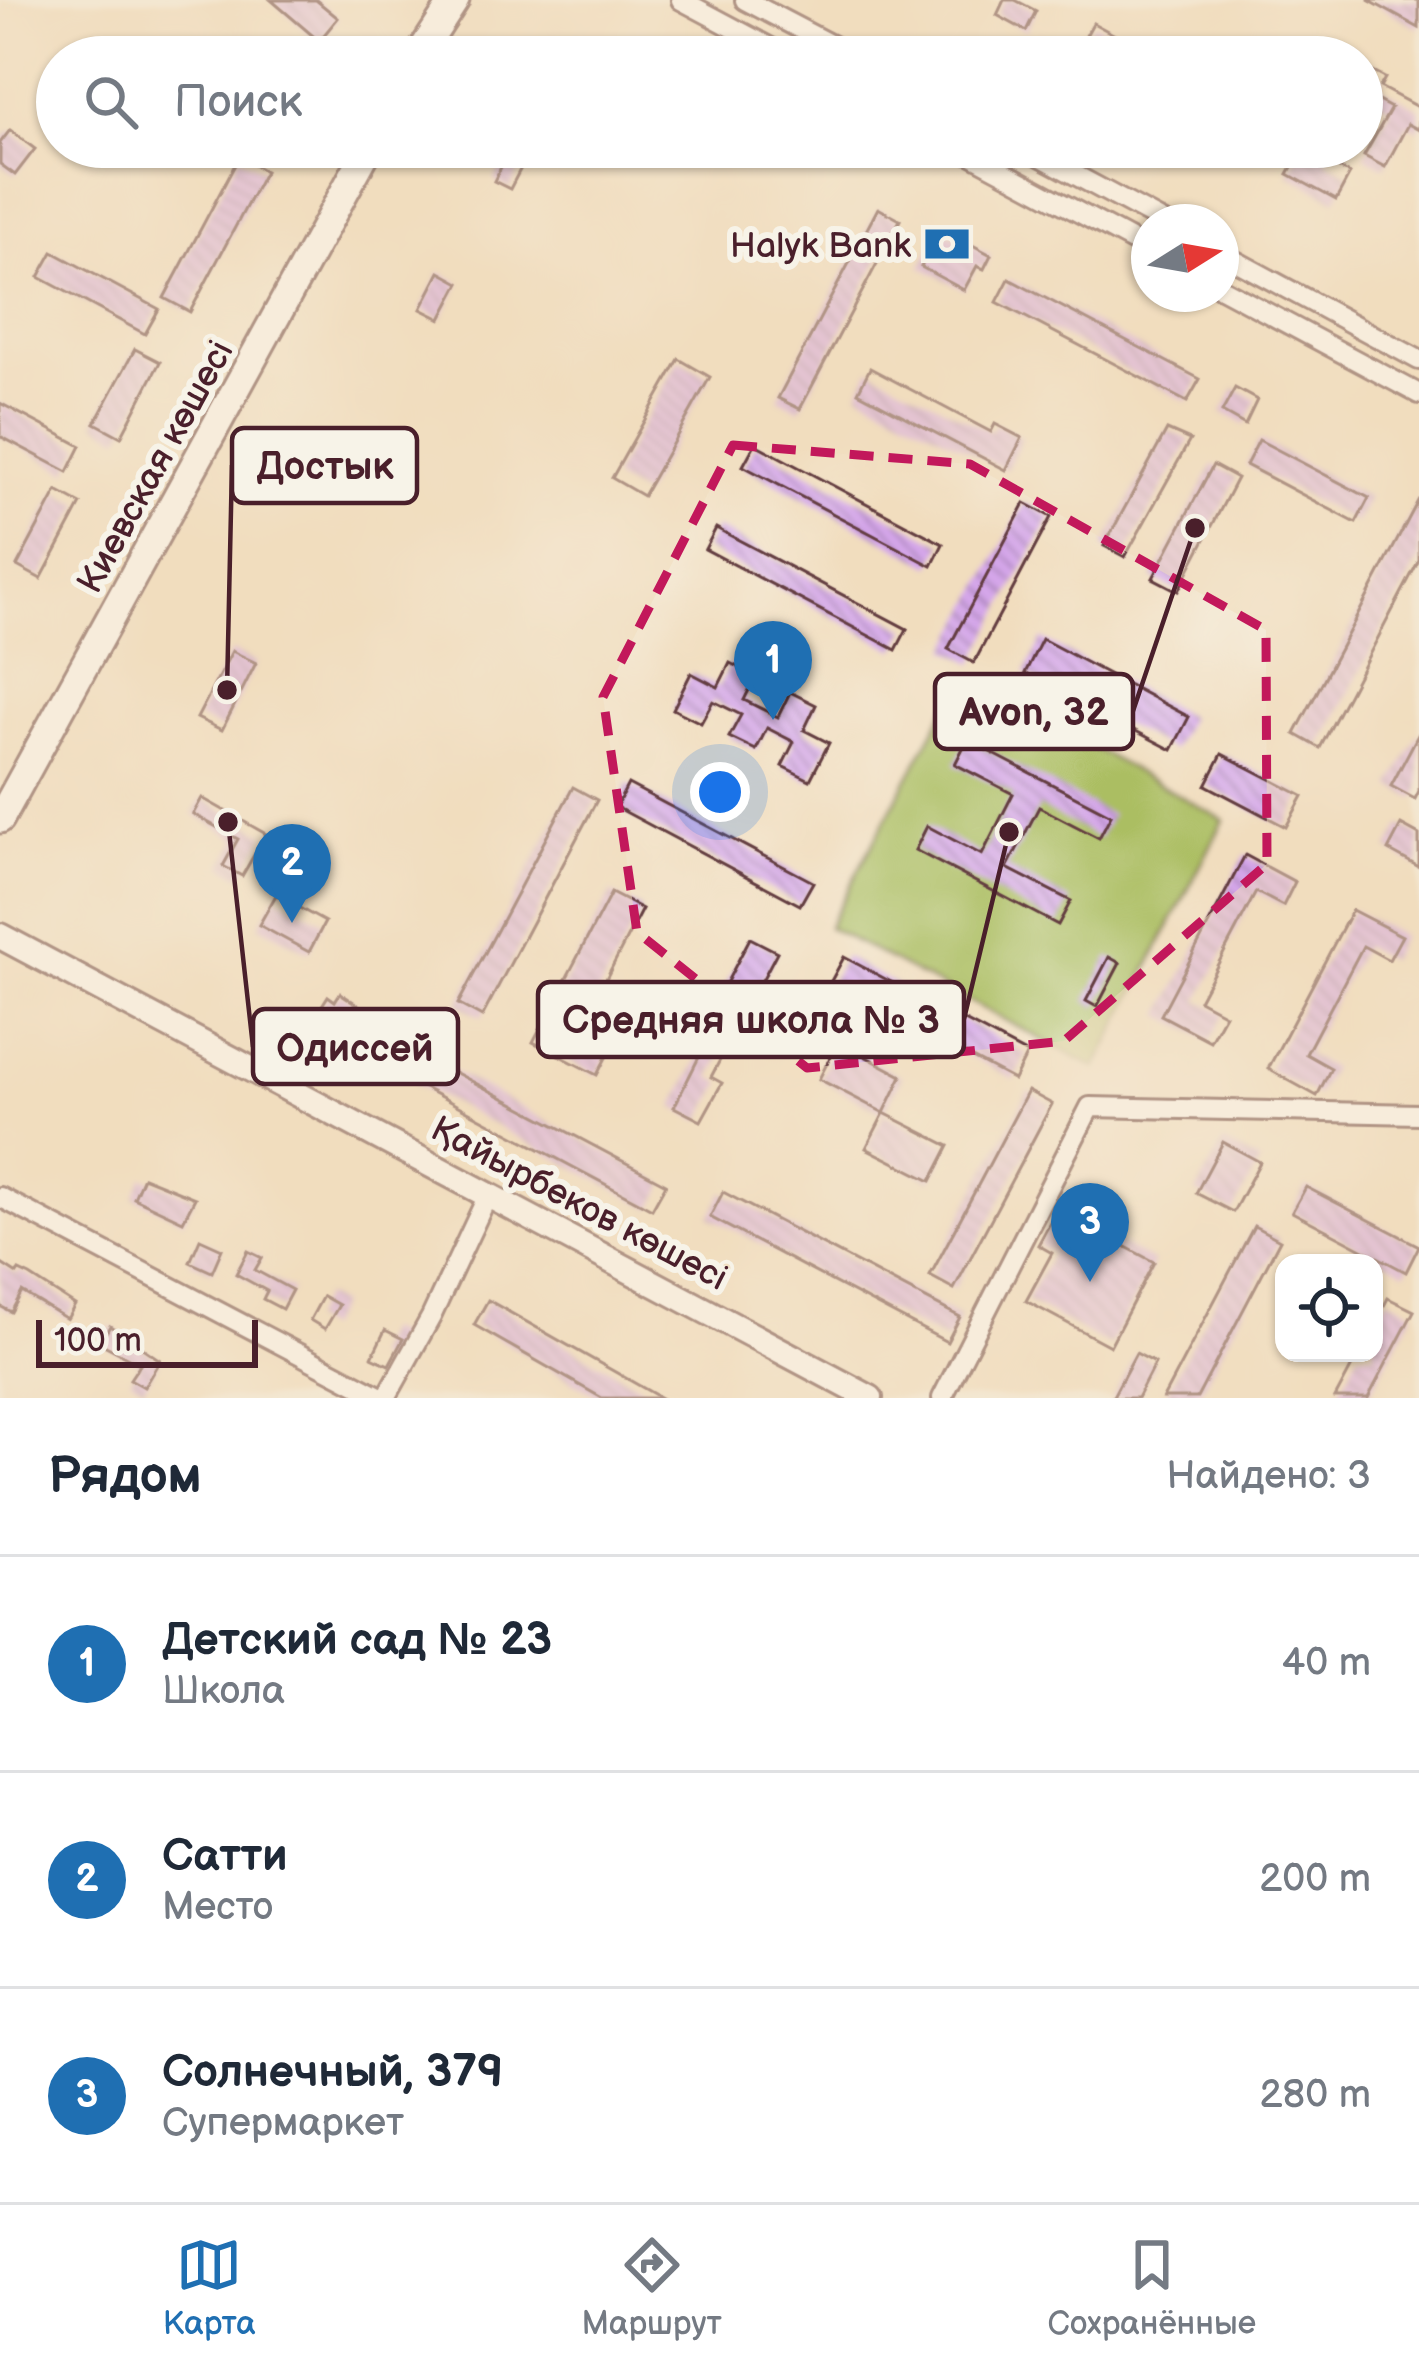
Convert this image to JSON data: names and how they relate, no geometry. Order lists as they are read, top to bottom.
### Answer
{
  "streets": {
    "highway": ["Киевская көшесі"],
    "main road": ["Қайырбеков көшесі"]
  },
  "places": {
    "bank": ["Halyk Bank"],
    "other": [
      "Avon, 32",
      "Достык",
      "Одиссей",
      "Средняя школа № 3"
    ]
  },
  "scale_bar": "100 m",
  "north": "right",
  "page": {
    "search": "Поиск",
    "pins": ["1", "2", "3"],
    "scale": "100 m",
    "heading": ["Рядом", "Найдено: 3"],
    "list": [
      {
        "mark": "1",
        "name": "Детский сад № 23",
        "note": "Школа",
        "value": "40 m"
      },
      {
        "mark": "2",
        "name": "Сатти",
        "note": "Место",
        "value": "200 m"
      },
      {
        "mark": "3",
        "name": "Солнечный, 379",
        "note": "Супермаркет",
        "value": "280 m"
      }
    ],
    "nav": ["Карта", "Маршрут", "Сохранённые"]
  }
}
